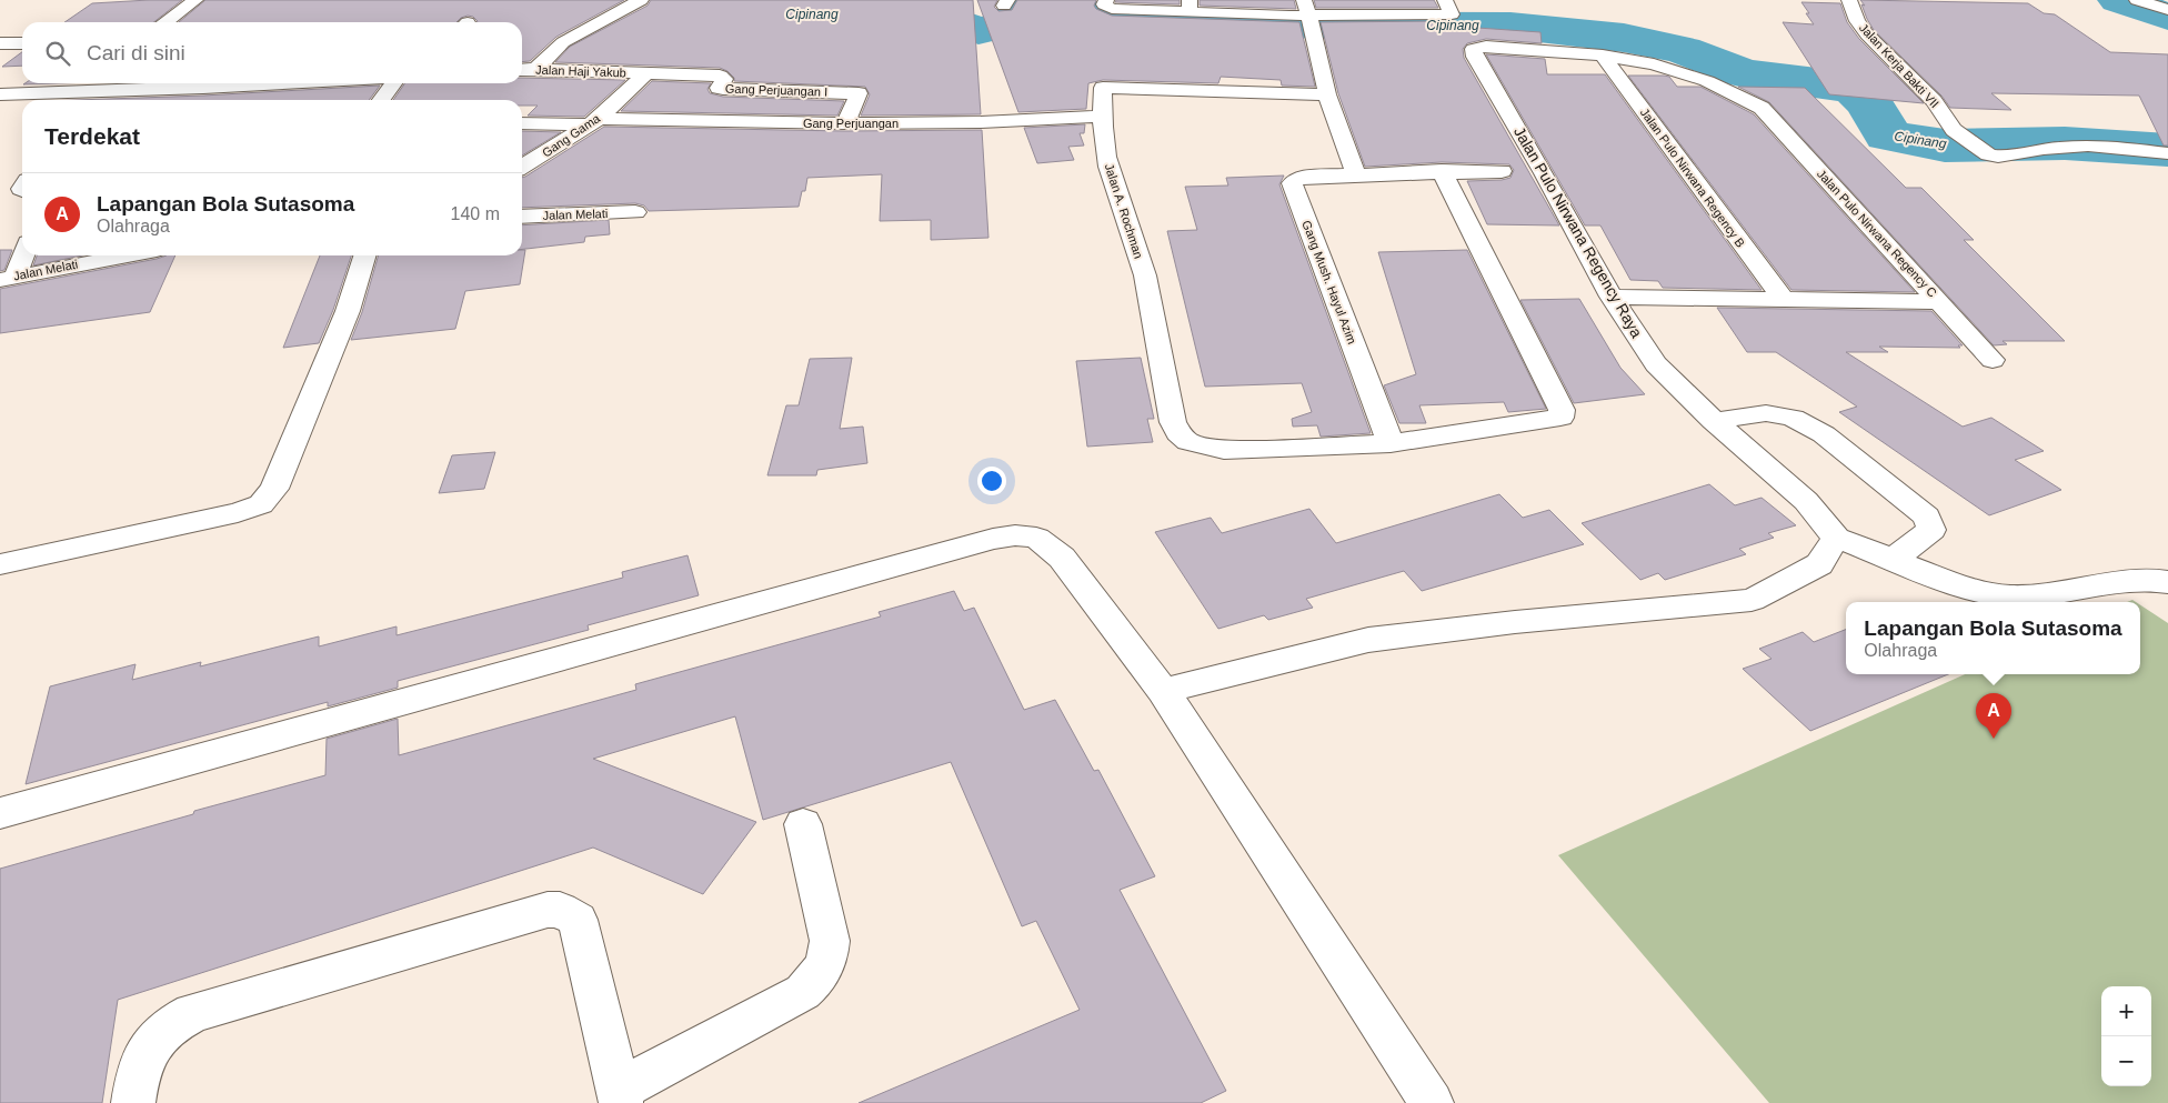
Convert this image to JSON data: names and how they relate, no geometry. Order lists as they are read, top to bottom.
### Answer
{
  "streets": {
    "street": [
      "Jalan Kerja Bakti VII",
      "Jalan Haji Yakub",
      "Gang Perjuangan I",
      "Gang Perjuangan",
      "Gang Gama",
      "Jalan Pulo Nirwana Regency B",
      "Jalan A. Rochman",
      "Jalan Melati",
      "Jalan Pulo Nirwana Regency Raya",
      "Jalan Pulo Nirwana Regency C",
      "Gang Mush. Hayul Azim"
    ]
  },
  "crossings": [
    ["Jalan Haji Yakub", "Gang Perjuangan I"],
    ["Jalan Haji Yakub", "Gang Gama"],
    ["Gang Perjuangan I", "Gang Perjuangan"],
    ["Gang Perjuangan I", "Gang Gama"],
    ["Gang Perjuangan", "Gang Gama"],
    ["Gang Perjuangan", "Jalan A. Rochman"],
    ["Jalan Pulo Nirwana Regency B", "Jalan Pulo Nirwana Regency Raya"],
    ["Jalan A. Rochman", "Gang Mush. Hayul Azim"],
    ["Jalan Pulo Nirwana Regency Raya", "Jalan Pulo Nirwana Regency C"]
  ],
  "water": ["Cipinang"],
  "page": {
    "search": "Cari di sini",
    "heading": "Terdekat",
    "list": [
      {
        "mark": "A",
        "name": "Lapangan Bola Sutasoma",
        "note": "Olahraga",
        "value": "140 m"
      }
    ],
    "popup": ["Lapangan Bola Sutasoma", "Olahraga"],
    "pins": "A",
    "map_buttons": ["+", "−"]
  }
}
